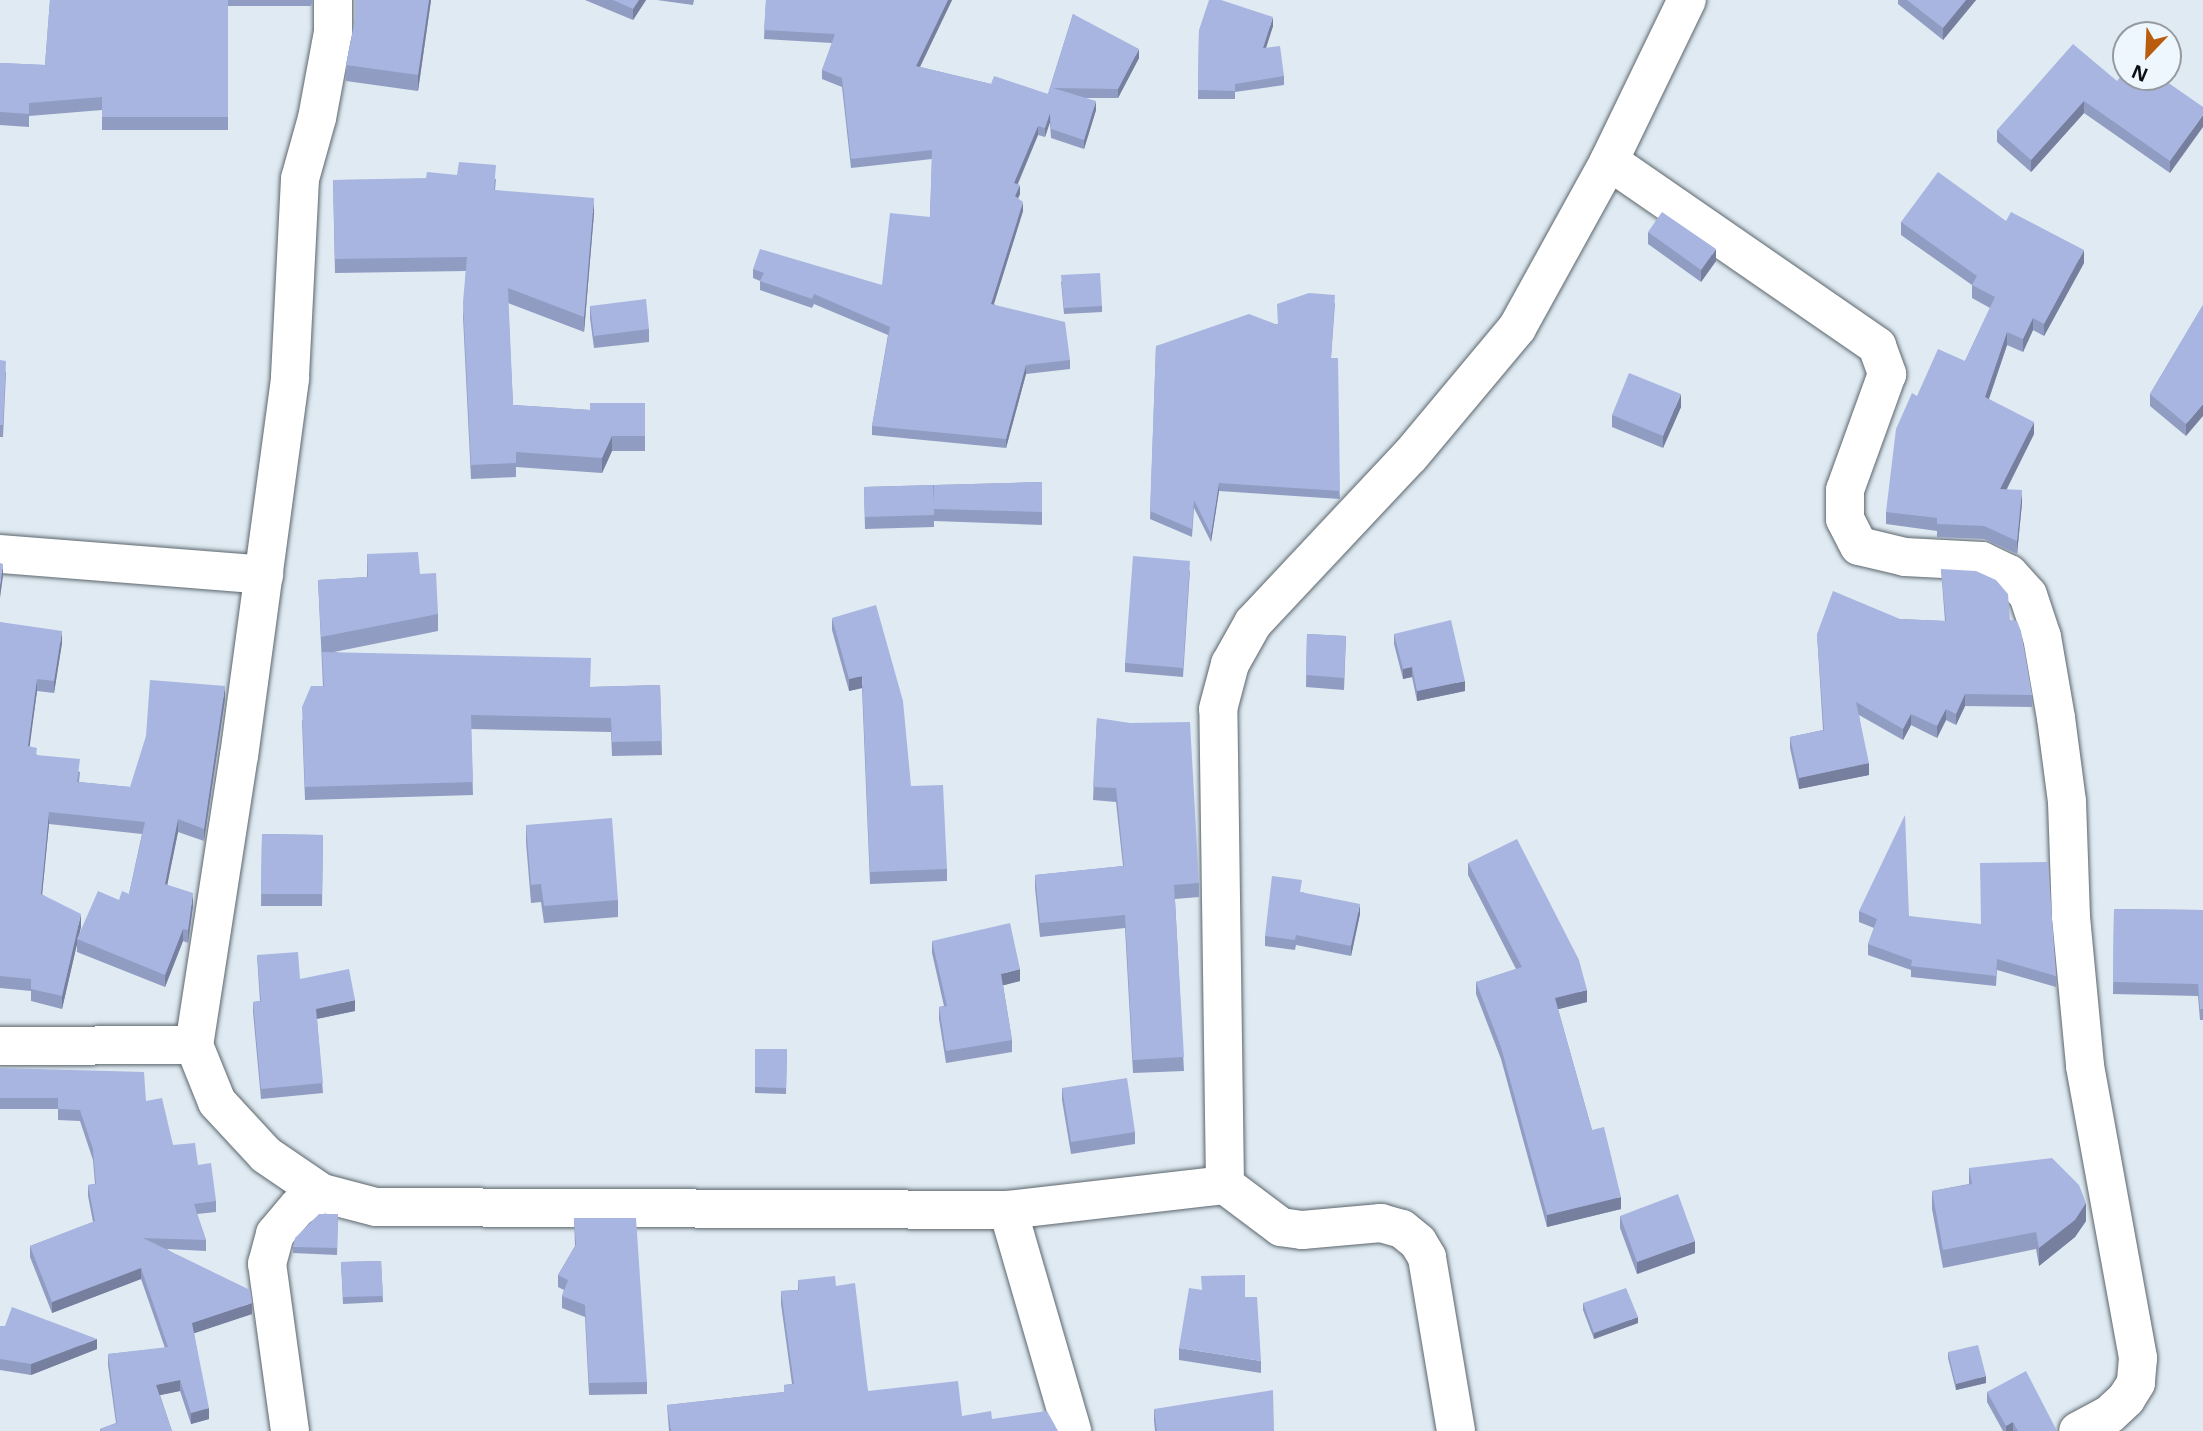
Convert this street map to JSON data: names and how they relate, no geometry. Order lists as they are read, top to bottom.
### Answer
{
  "north": "bottom left"
}
